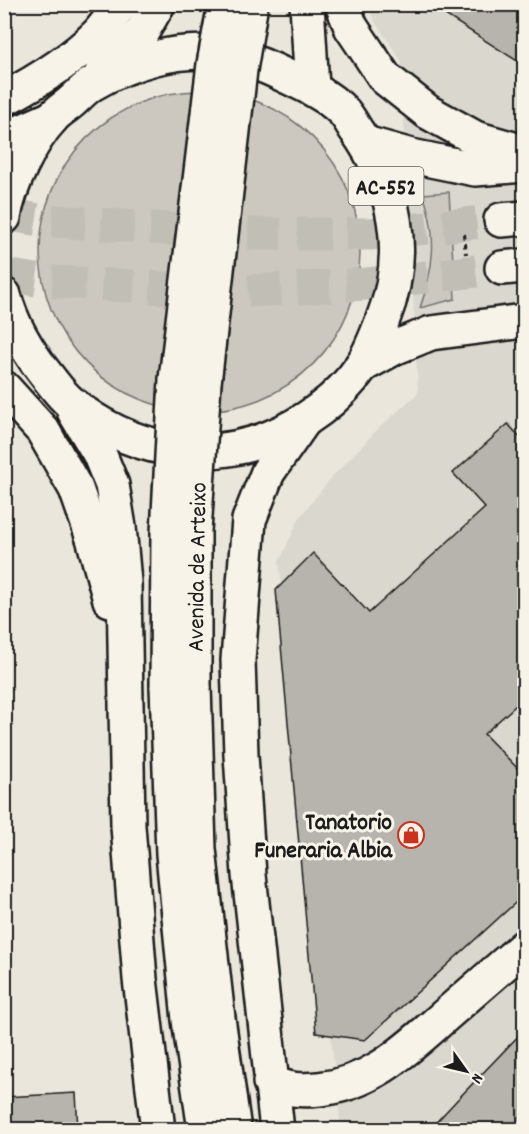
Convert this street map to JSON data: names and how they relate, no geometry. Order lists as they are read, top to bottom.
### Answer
{
  "streets": {
    "main road": ["AC-552", "Avenida de Arteixo"]
  },
  "crossings": [
    ["AC-552", "Avenida de Arteixo"]
  ],
  "places": {
    "shop": ["Tanatorio Funeraria Albia"]
  },
  "north": "bottom right"
}
